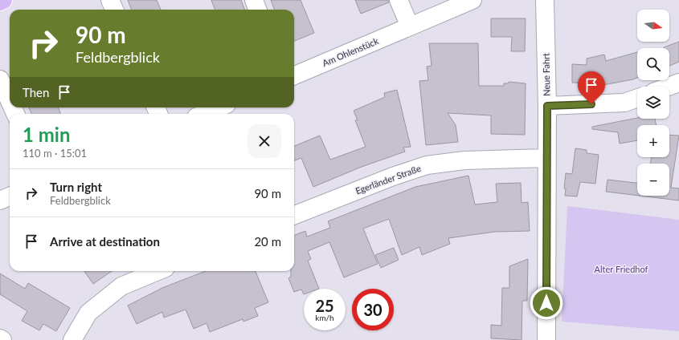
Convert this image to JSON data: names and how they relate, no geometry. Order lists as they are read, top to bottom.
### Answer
{
  "streets": {
    "street": ["Am Ohlenstück", "Neue Fahrt", "Egerländer Straße"]
  },
  "crossings": [
    ["Neue Fahrt", "Egerländer Straße"]
  ],
  "parks": ["Alter Friedhof"],
  "north": "right",
  "page": {
    "map_buttons": ["+", "−"],
    "turn": ["90 m", "Feldbergblick"],
    "then": "Then",
    "heading": ["1 min", "110 m · 15:01"],
    "list": [
      {
        "name": "Turn right",
        "note": "Feldbergblick",
        "value": "90 m"
      },
      {
        "name": "Arrive at destination",
        "value": "20 m"
      }
    ],
    "speed": "25 km/h",
    "limit": "30"
  }
}
